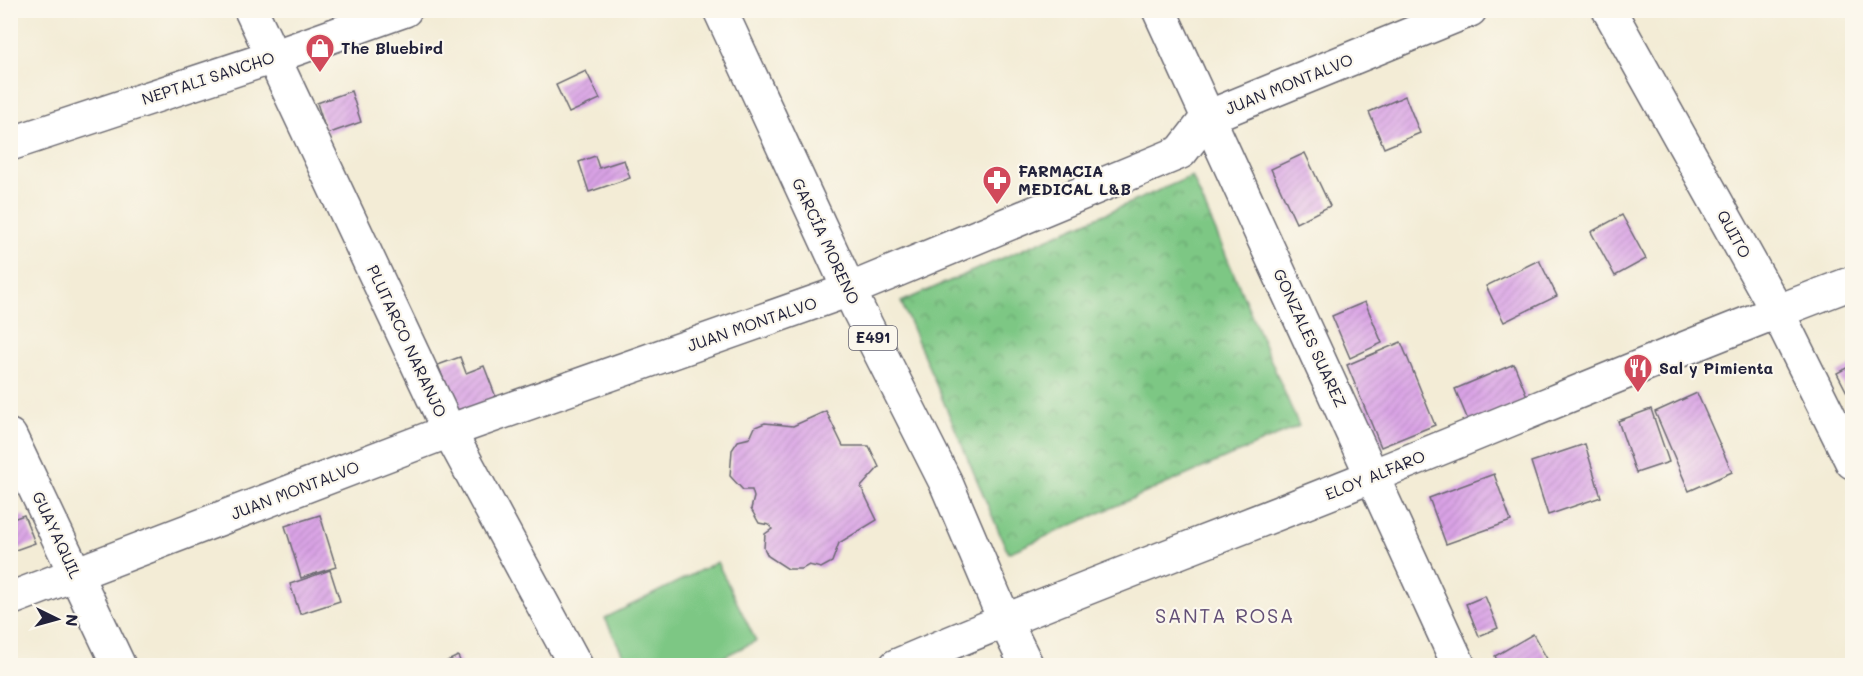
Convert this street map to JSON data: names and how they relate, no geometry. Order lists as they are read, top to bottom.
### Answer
{
  "streets": {
    "main road": [
      "NEPTALI SANCHO",
      "JUAN MONTALVO",
      "QUITO",
      "GARCÍA MORENO",
      "E491",
      "GONZALES SUAREZ",
      "PLUTARCO NARANJO",
      "ELOY ALFARO",
      "GUAYAQUIL"
    ]
  },
  "crossings": [
    ["NEPTALI SANCHO", "PLUTARCO NARANJO"],
    ["JUAN MONTALVO", "GARCÍA MORENO"],
    ["JUAN MONTALVO", "GONZALES SUAREZ"],
    ["JUAN MONTALVO", "PLUTARCO NARANJO"],
    ["JUAN MONTALVO", "GUAYAQUIL"],
    ["QUITO", "ELOY ALFARO"],
    ["GARCÍA MORENO", "ELOY ALFARO"],
    ["GONZALES SUAREZ", "ELOY ALFARO"]
  ],
  "districts": ["SANTA ROSA"],
  "places": {
    "shop": ["The Bluebird"],
    "pharmacy": ["FARMACIA MEDICAL L&B"],
    "restaurant": ["Sal y Pimienta"]
  },
  "north": "right"
}
